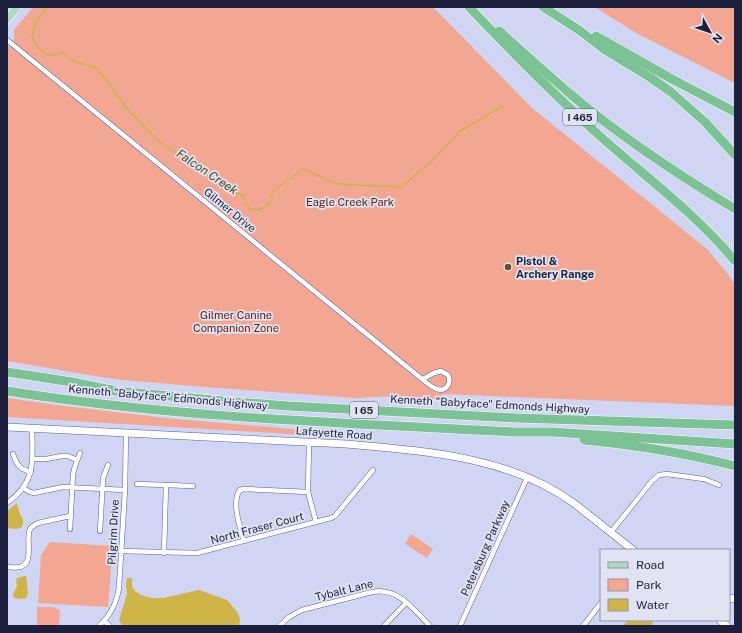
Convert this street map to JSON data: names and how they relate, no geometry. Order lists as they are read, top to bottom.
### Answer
{
  "streets": {
    "highway": ["I 465", "Kenneth \"Babyface\" Edmonds Highway", "I 65"],
    "main road": ["Lafayette Road"],
    "street": [
      "Gilmer Drive",
      "North Fraser Court",
      "Pilgrim Drive",
      "Petersburg Parkway",
      "Tybalt Lane"
    ]
  },
  "crossings": [
    ["Lafayette Road", "Pilgrim Drive"],
    ["Lafayette Road", "Petersburg Parkway"],
    ["North Fraser Court", "Pilgrim Drive"]
  ],
  "water": ["Falcon Creek"],
  "parks": ["Eagle Creek Park", "Gilmer Canine Companion Zone"],
  "places": ["Pistol & Archery Range"],
  "legend": ["Road", "Park", "Water"],
  "north": "bottom right"
}
